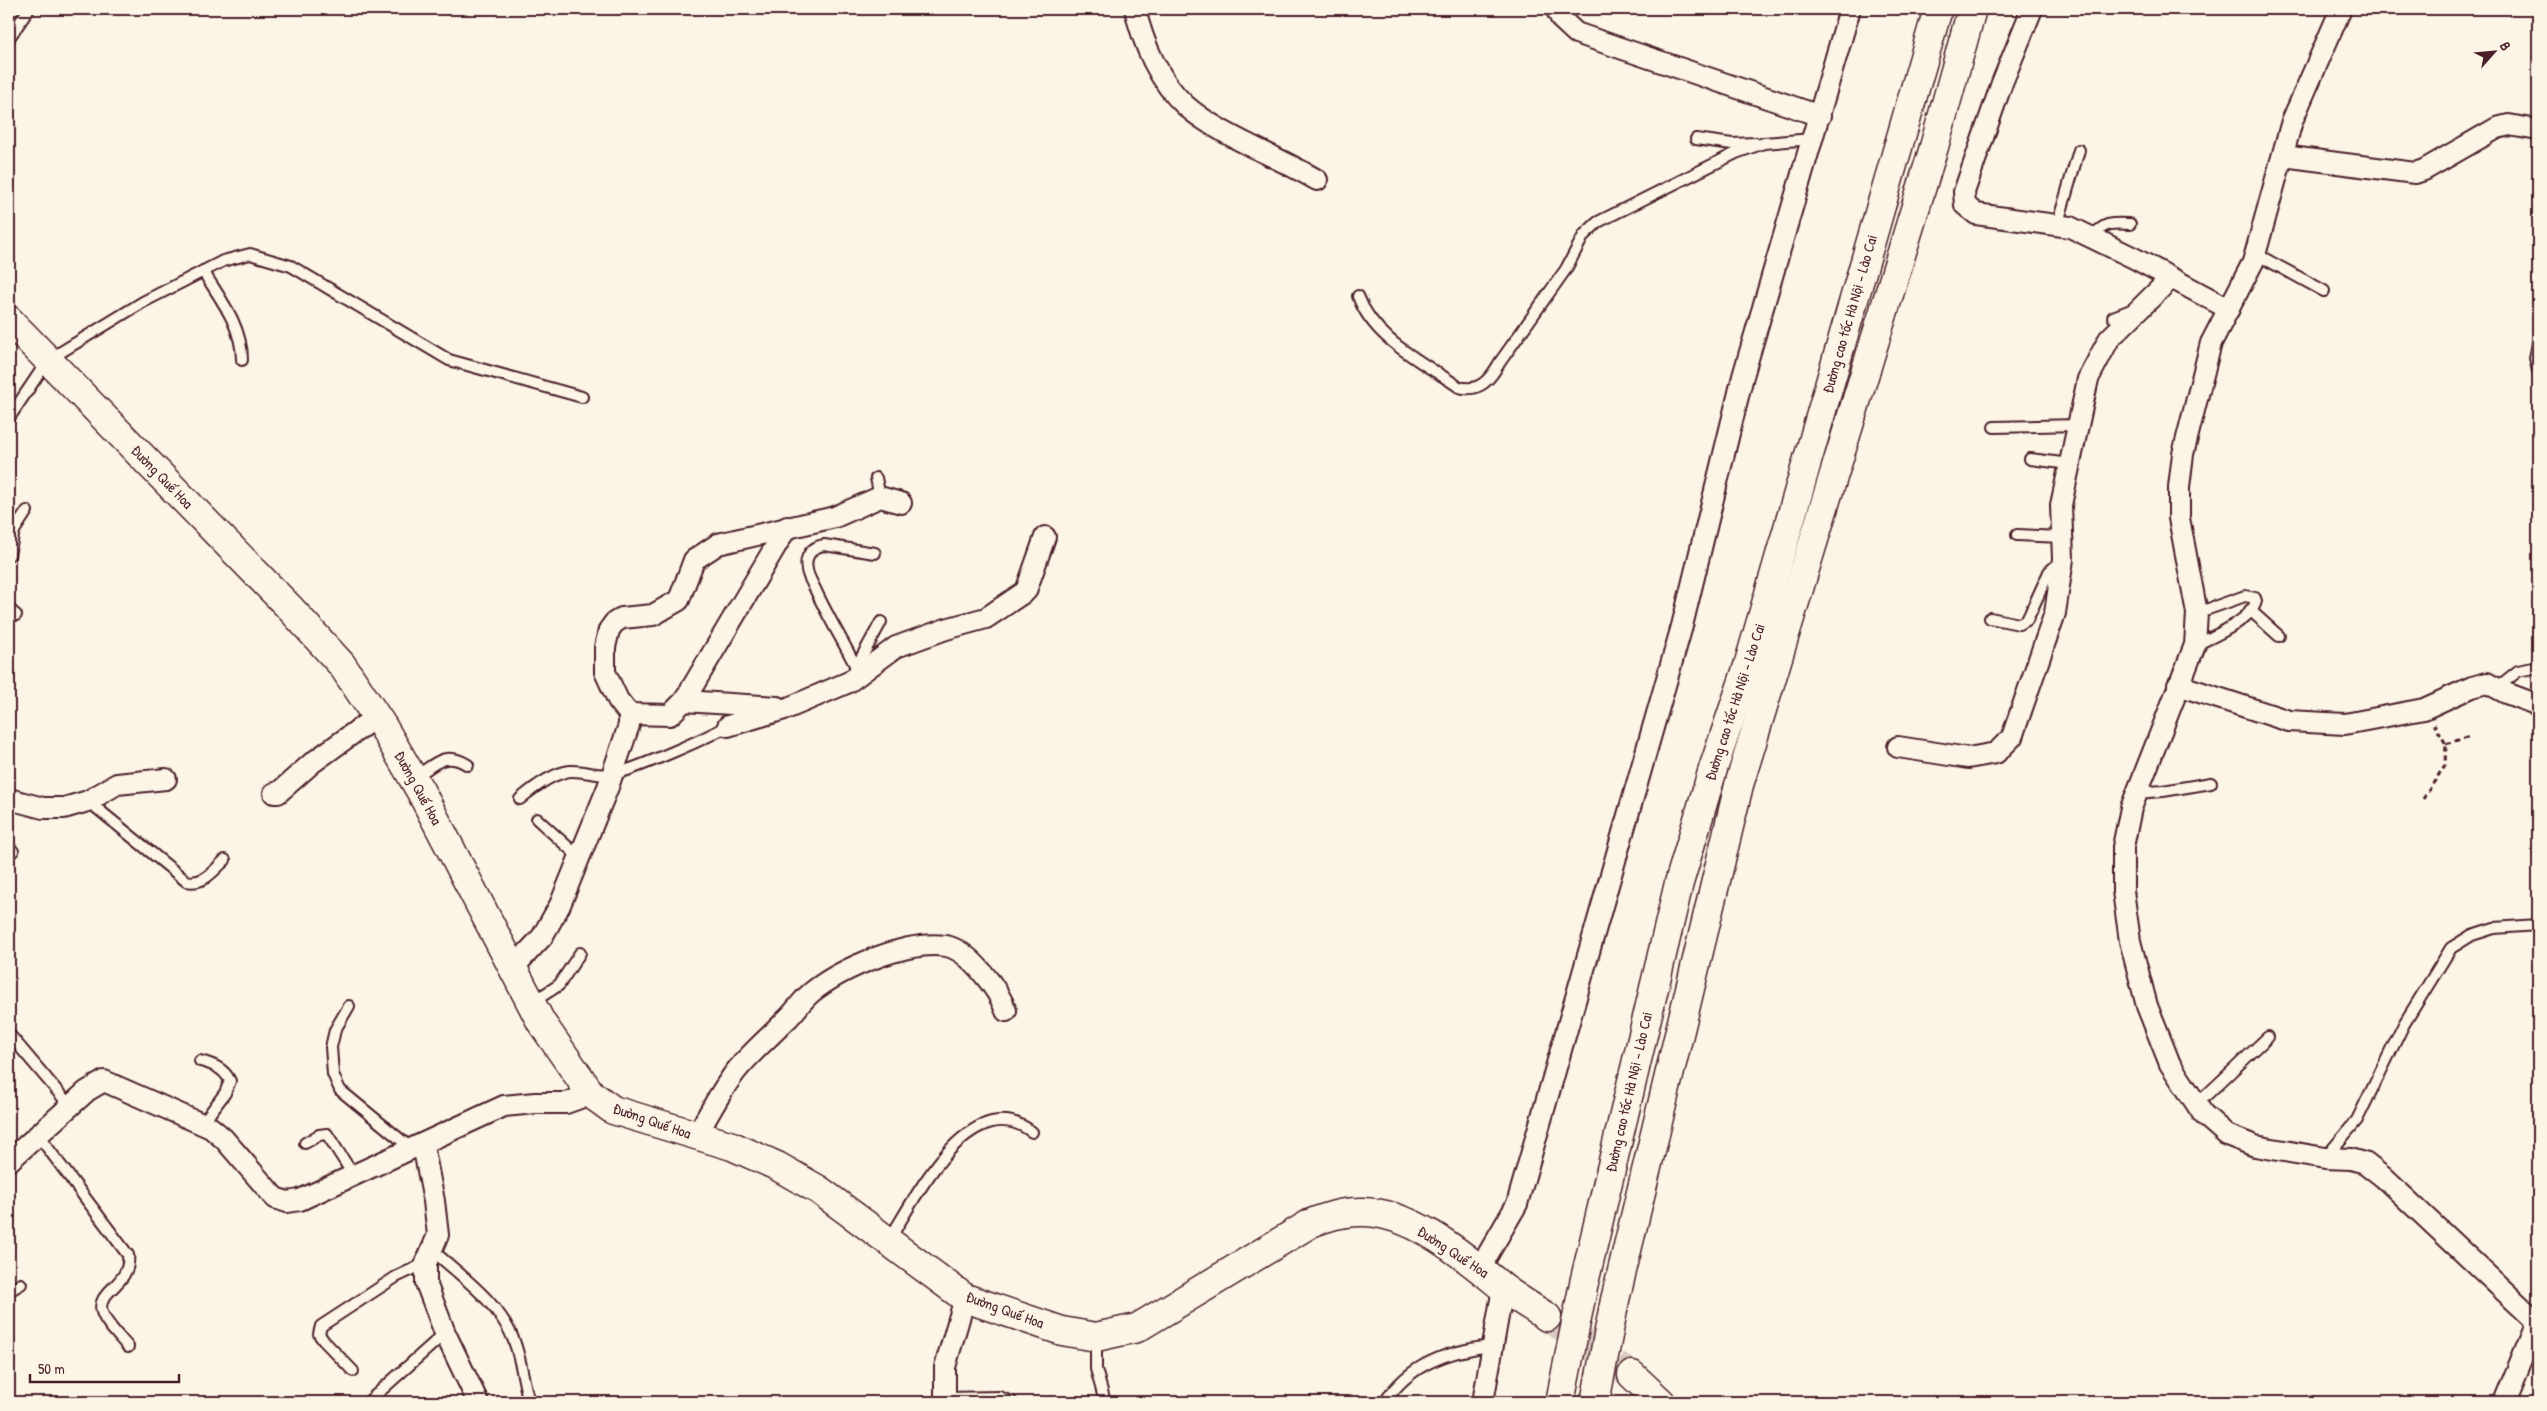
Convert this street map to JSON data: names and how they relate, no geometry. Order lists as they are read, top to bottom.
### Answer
{
  "streets": {
    "main road": ["Đường cao tốc Hà Nội - Lào Cai", "Đường Quế Hoa"]
  },
  "scale_bar": "50 m",
  "north": "top right"
}
